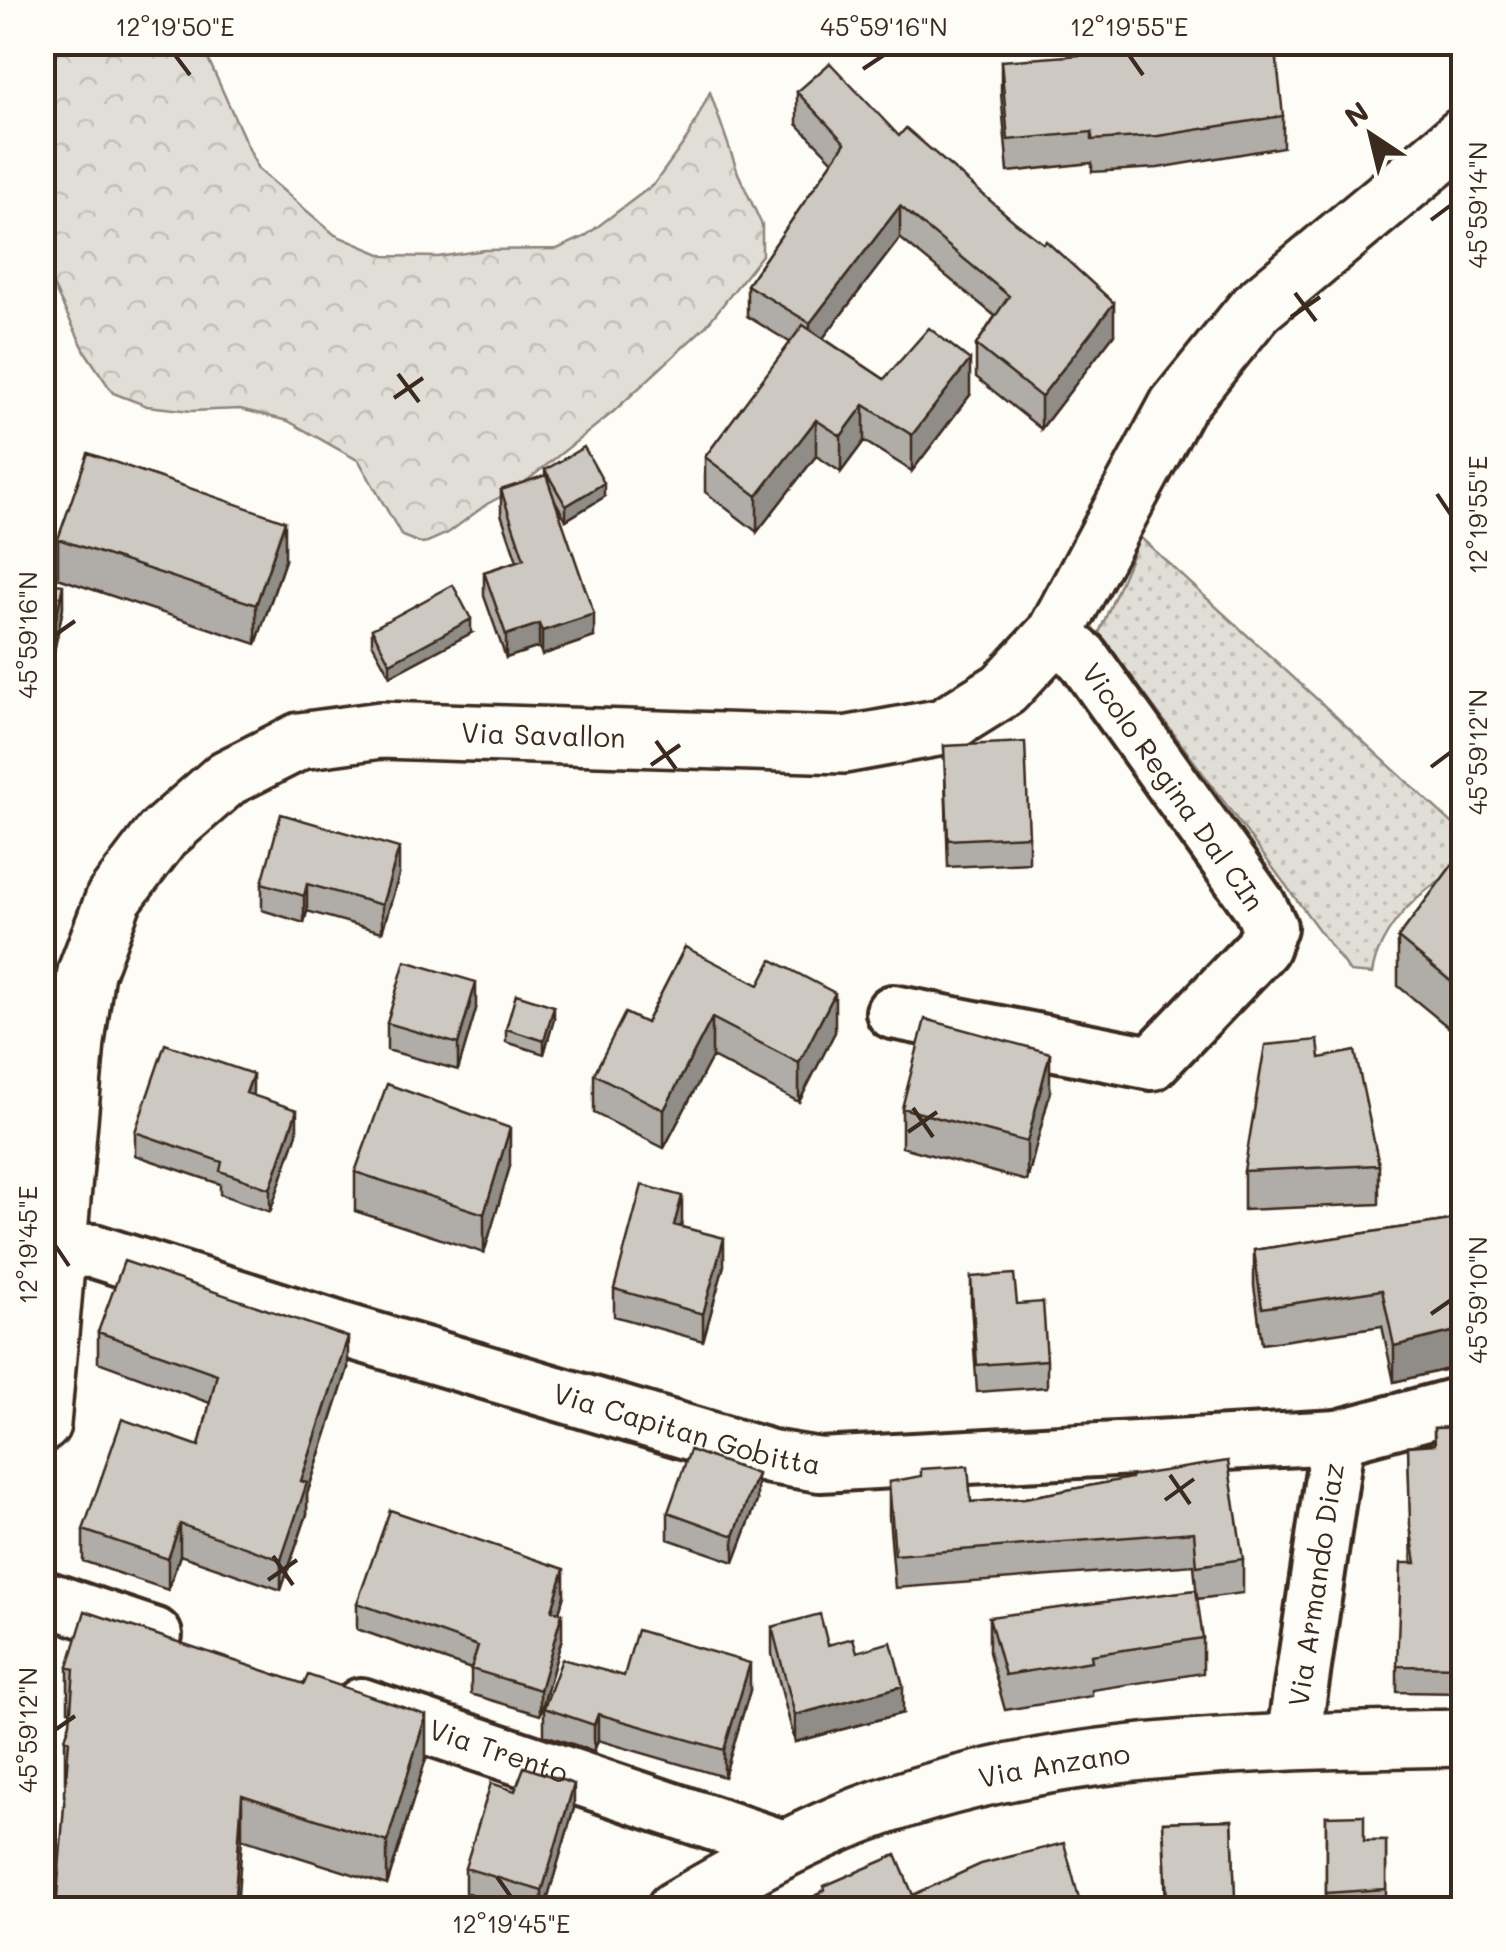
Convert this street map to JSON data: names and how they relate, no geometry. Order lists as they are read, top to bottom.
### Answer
{
  "streets": {
    "main road": ["Via Savallon", "Via Anzano"],
    "street": [
      "Vicolo Regina Dal CIn",
      "Via Capitan Gobitta",
      "Via Armando Diaz",
      "Via Trento"
    ]
  },
  "crossings": [
    ["Via Savallon", "Vicolo Regina Dal CIn"],
    ["Via Savallon", "Via Capitan Gobitta"],
    ["Via Capitan Gobitta", "Via Armando Diaz"],
    ["Via Armando Diaz", "Via Anzano"],
    ["Via Trento", "Via Anzano"]
  ],
  "north": "top left",
  "coordinates": [
    "12°19'50\"E",
    "45°59'16\"N",
    "12°19'55\"E",
    "45°59'14\"N",
    "45°59'12\"N",
    "12°19'45\"E",
    "45°59'10\"N"
  ]
}
